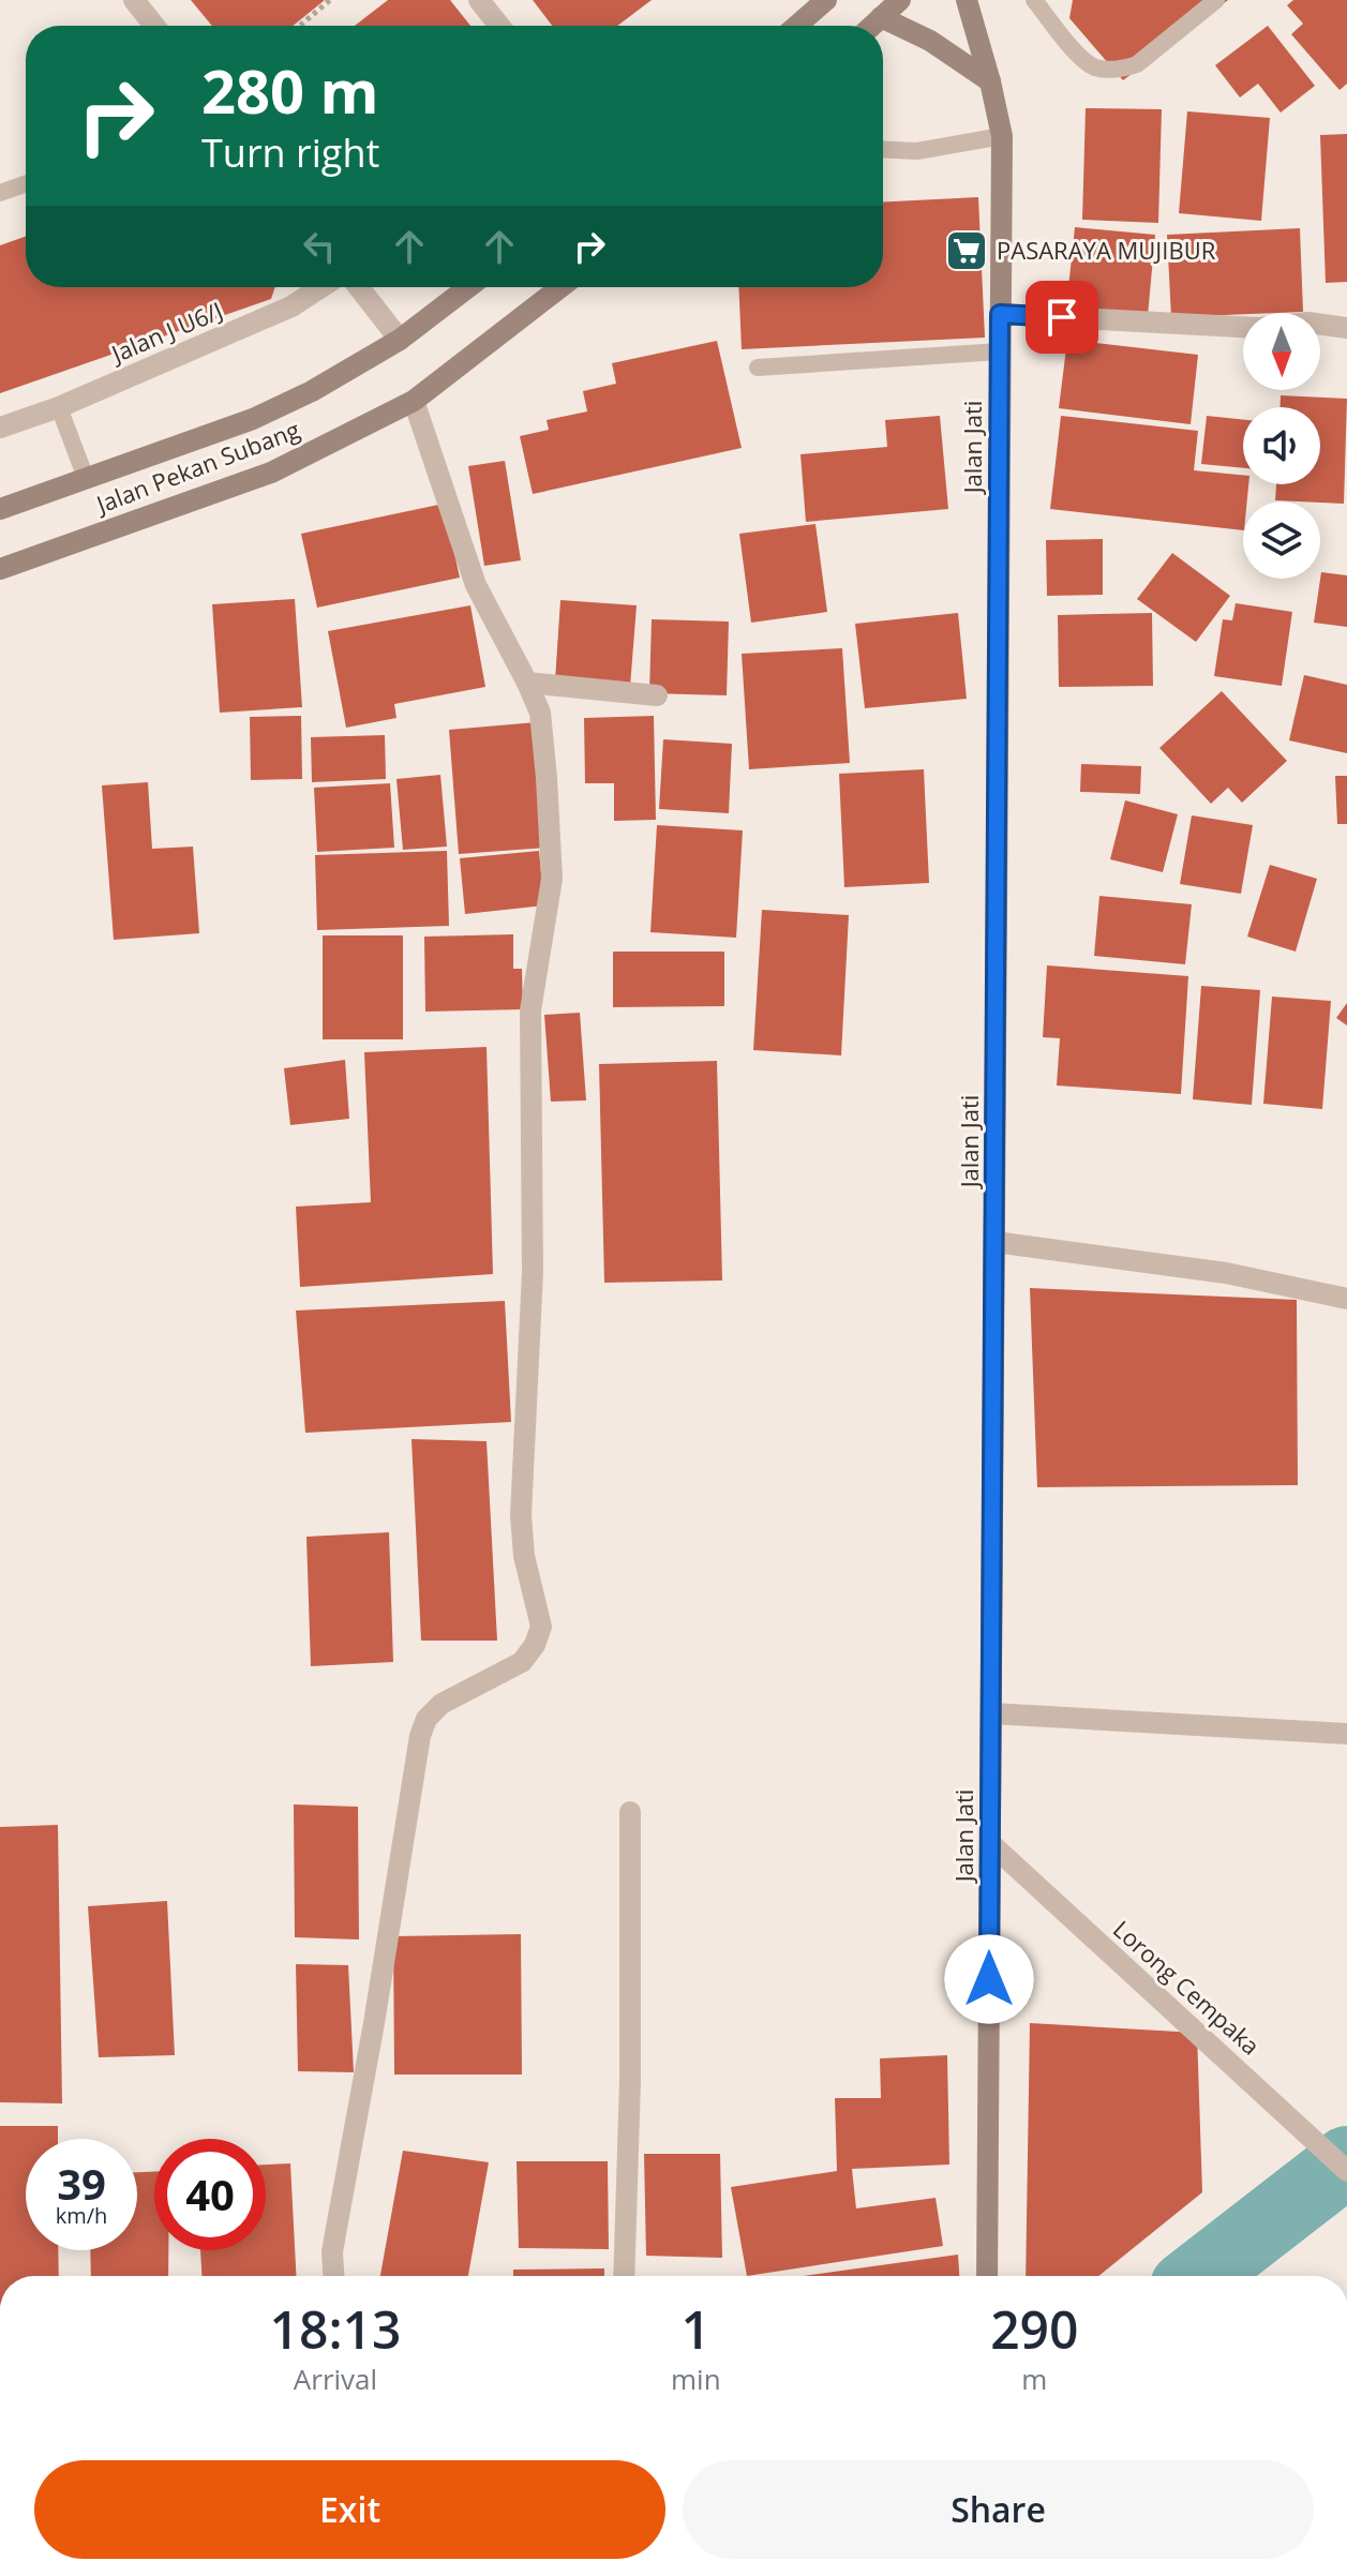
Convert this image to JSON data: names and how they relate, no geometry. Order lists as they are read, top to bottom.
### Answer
{
  "streets": {
    "street": [
      "Jalan J U6/J",
      "Jalan Jati",
      "Jalan Pekan Subang",
      "Lorong Cempaka"
    ]
  },
  "crossings": [
    ["Jalan Jati", "Lorong Cempaka"]
  ],
  "places": {
    "supermarket": ["PASARAYA MUJIBUR"]
  },
  "north": "bottom",
  "page": {
    "turn": ["280 m", "Turn right"],
    "speed": "39 km/h",
    "limit": "40",
    "eta": [
      "18:13",
      "Arrival",
      "1",
      "min",
      "290",
      "m"
    ],
    "buttons": ["Exit", "Share"]
  }
}
